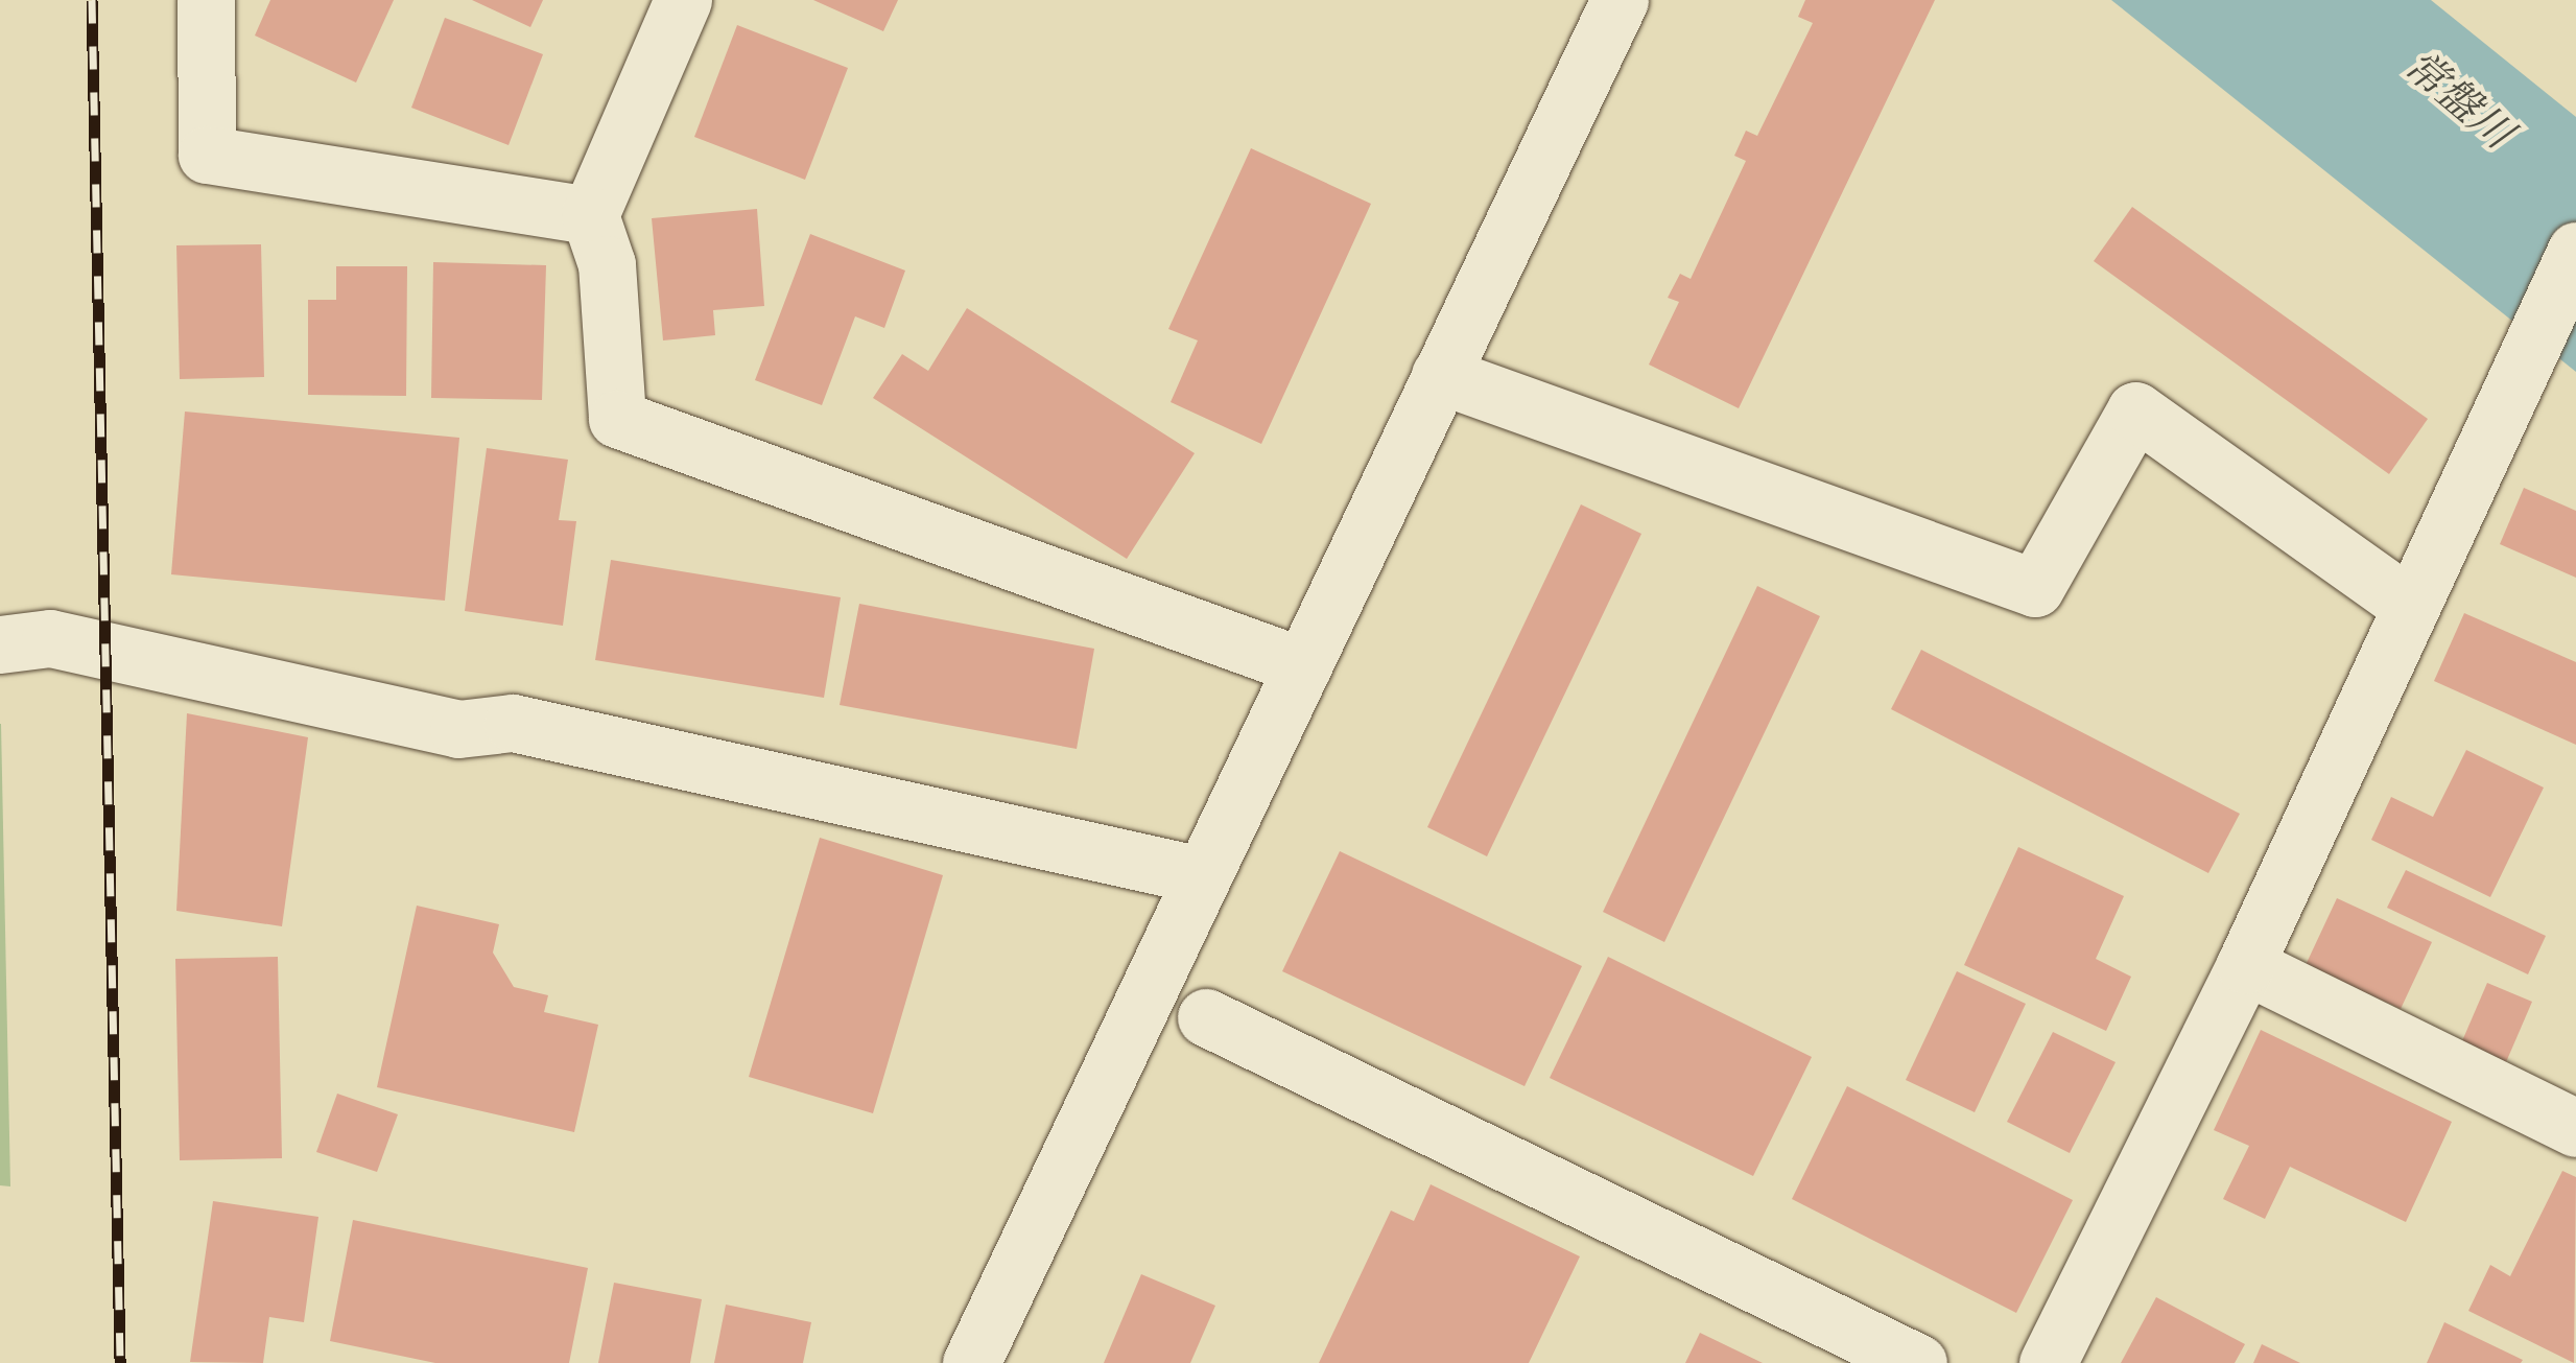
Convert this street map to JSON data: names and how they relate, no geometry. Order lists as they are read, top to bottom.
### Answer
{
  "water": ["常盤川"]
}
